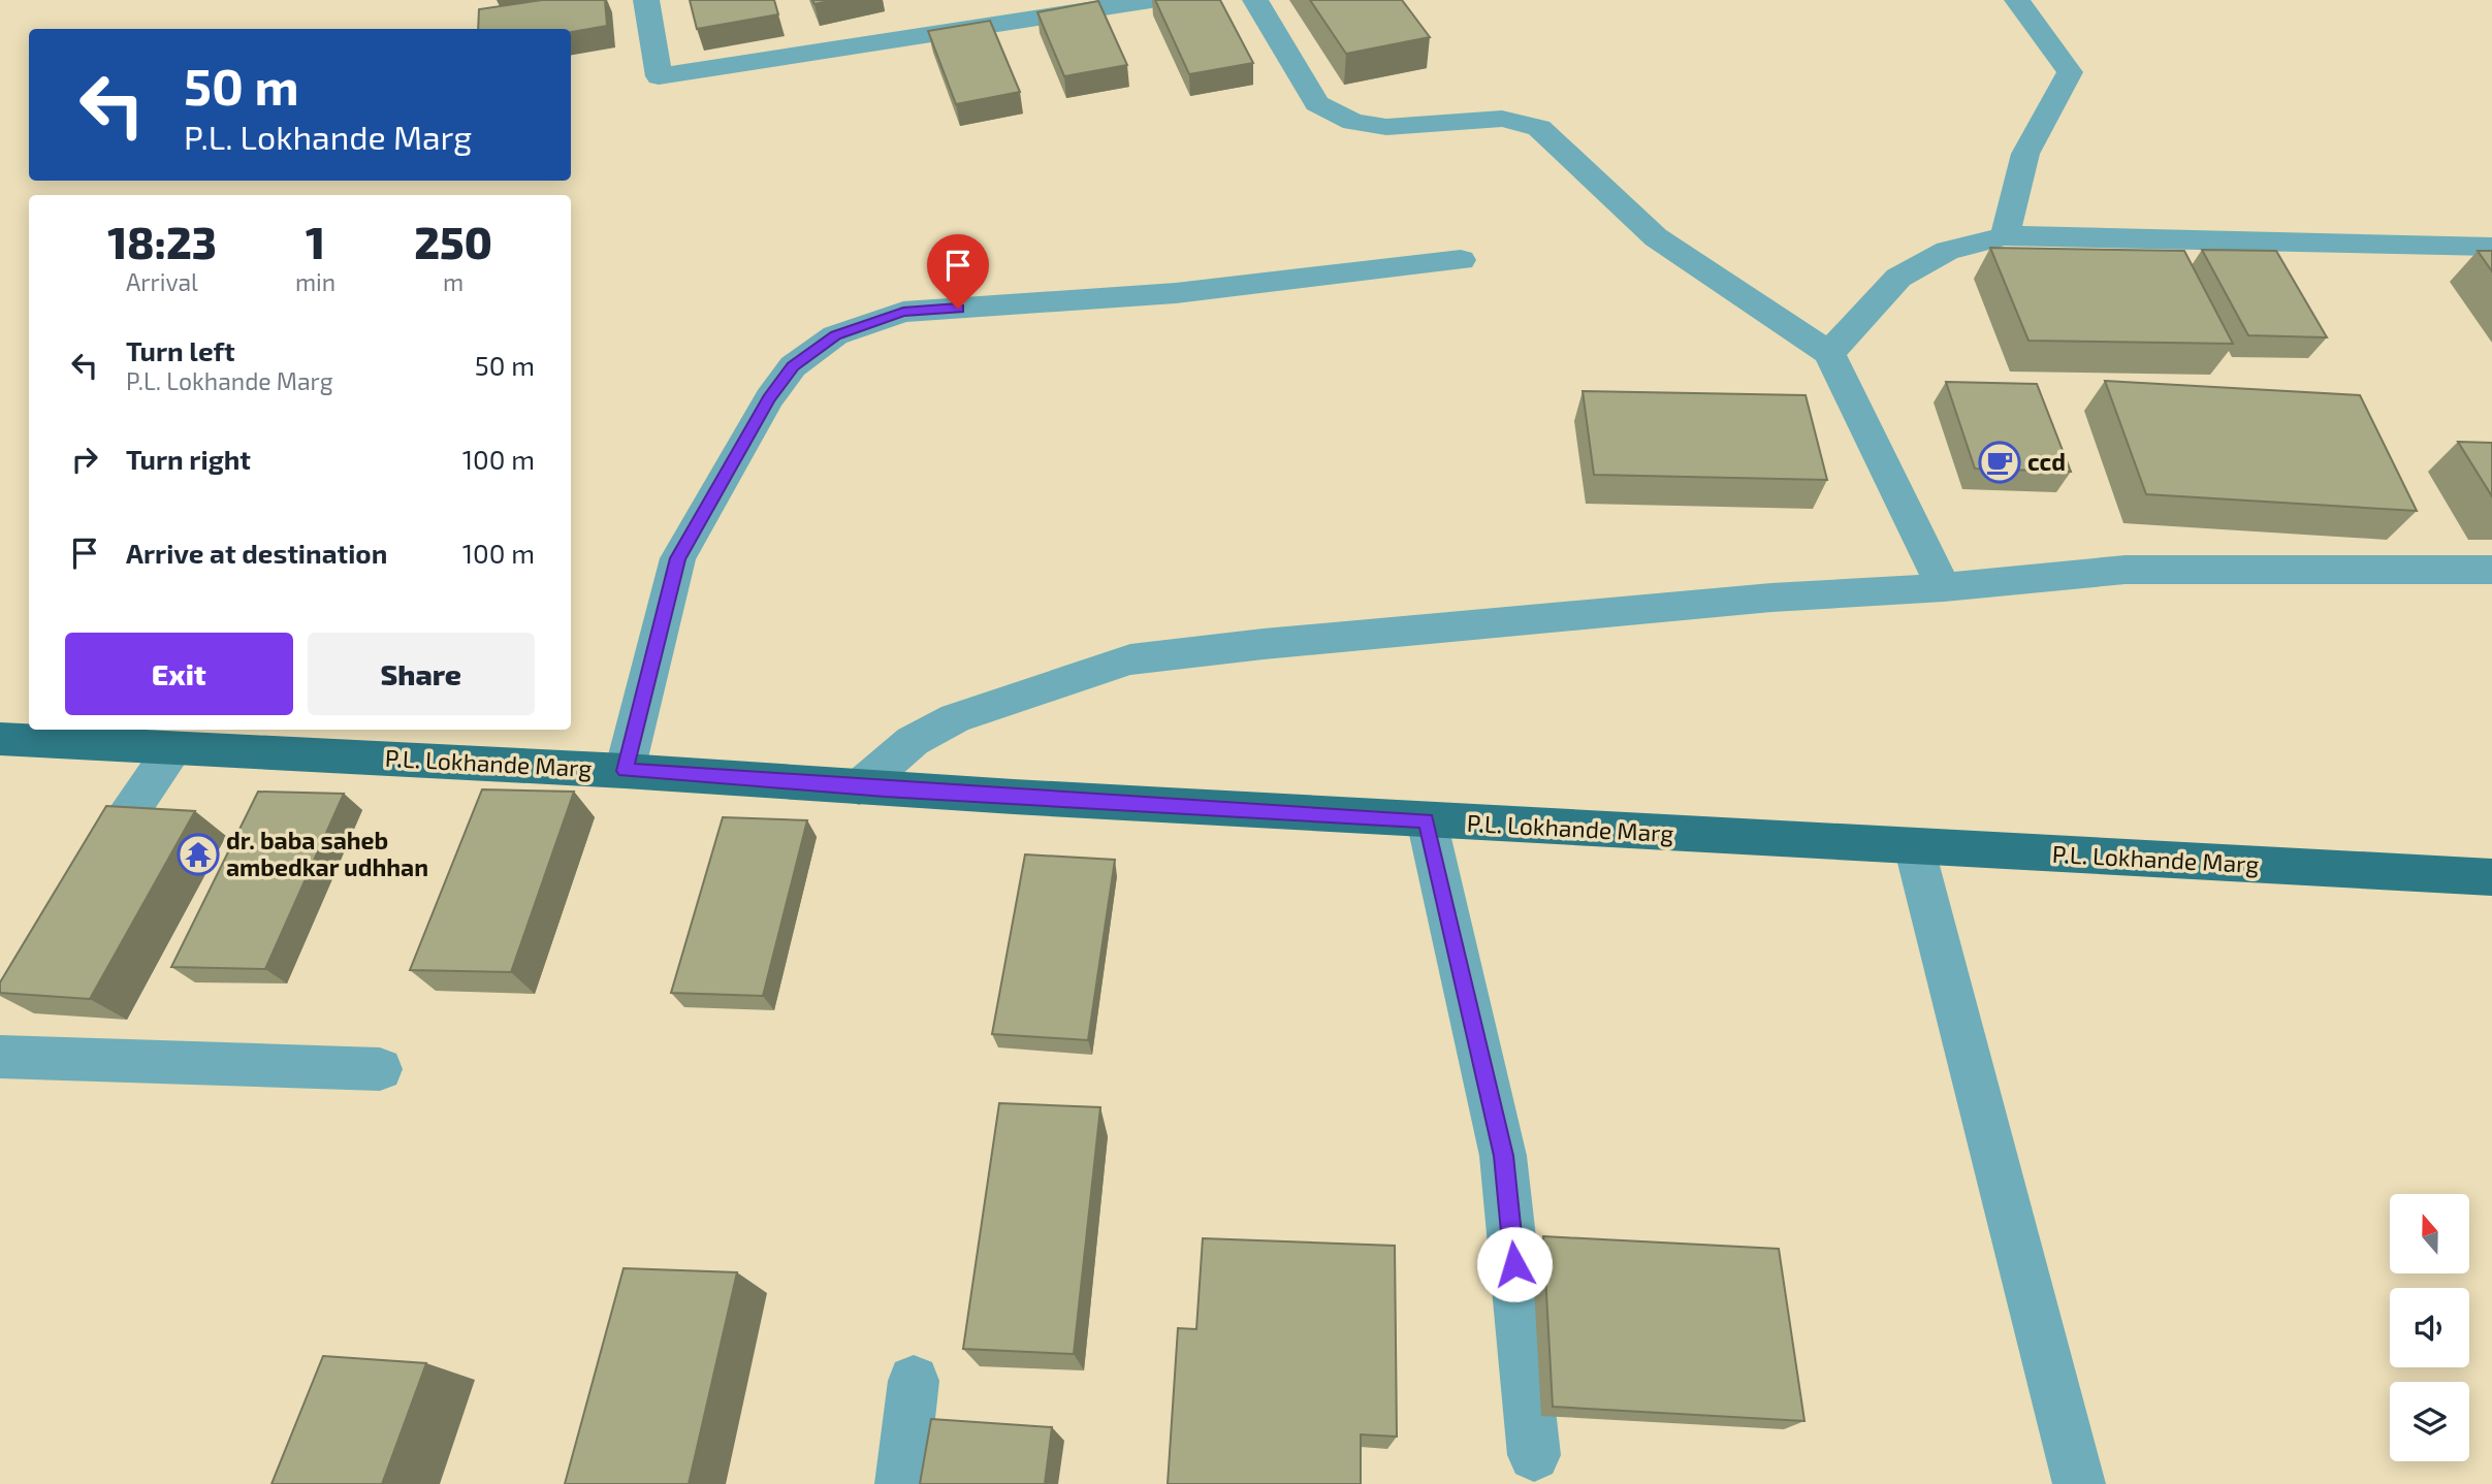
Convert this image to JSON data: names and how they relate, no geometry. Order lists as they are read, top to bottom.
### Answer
{
  "streets": {
    "main road": ["P.L. Lokhande Marg"]
  },
  "places": {
    "cafe": ["ccd"],
    "temple": ["dr. baba saheb ambedkar udhhan"]
  },
  "north": "top",
  "page": {
    "turn": ["50 m", "P.L. Lokhande Marg"],
    "eta": [
      "18:23",
      "Arrival",
      "1",
      "min",
      "250",
      "m"
    ],
    "list": [
      {
        "name": "Turn left",
        "note": "P.L. Lokhande Marg",
        "value": "50 m"
      },
      {
        "name": "Turn right",
        "value": "100 m"
      },
      {
        "name": "Arrive at destination",
        "value": "100 m"
      }
    ],
    "buttons": ["Exit", "Share"]
  }
}
